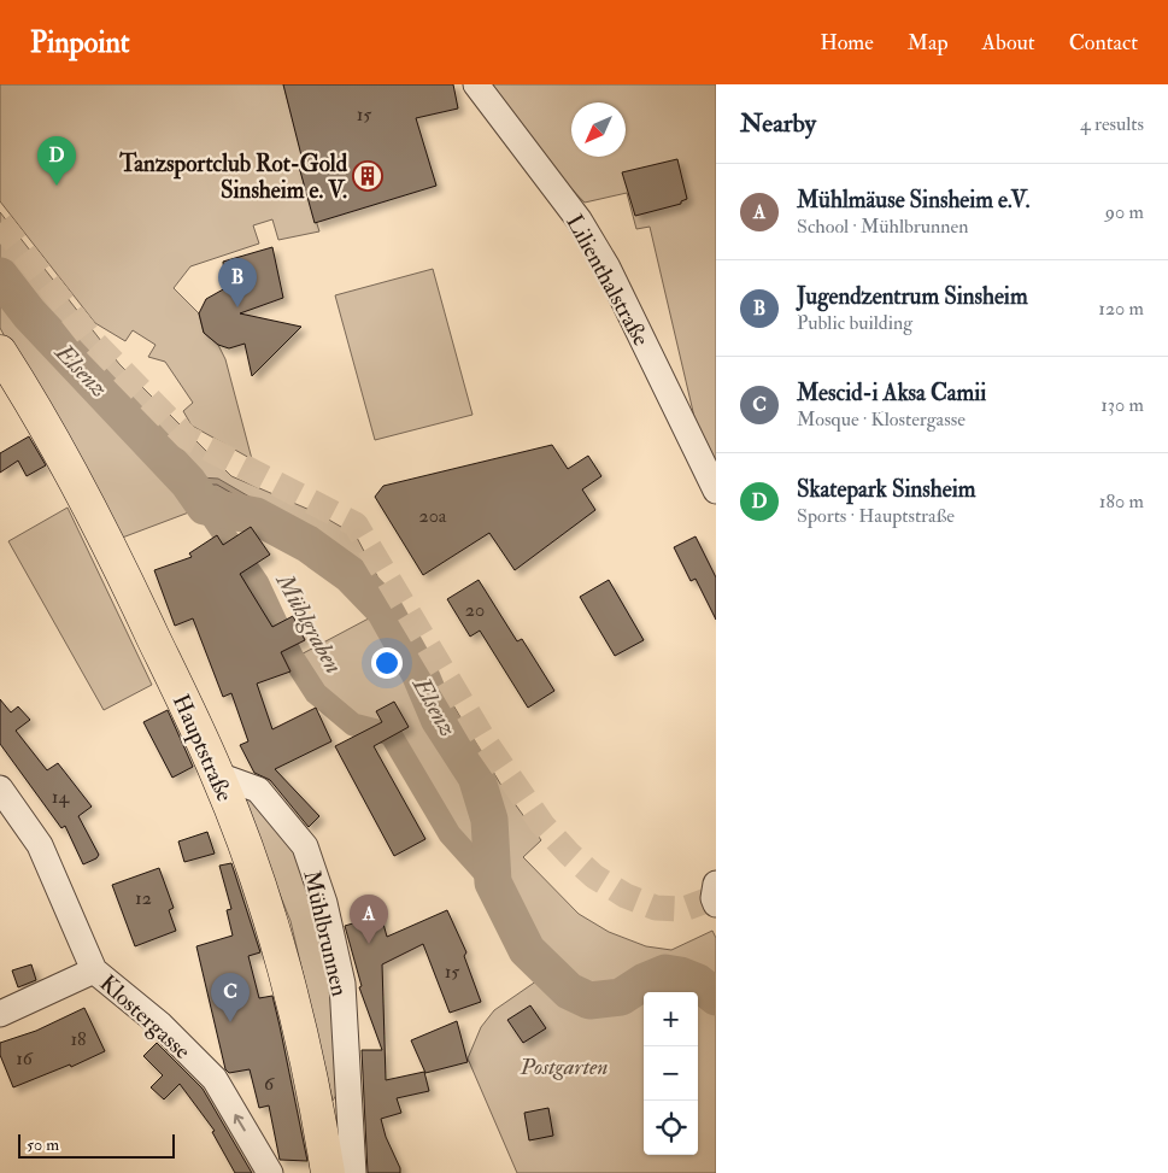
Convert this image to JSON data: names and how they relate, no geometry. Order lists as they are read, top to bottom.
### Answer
{
  "streets": {
    "main road": ["Hauptstraße"],
    "street": ["Lilienthalstraße", "Mühlbrunnen", "Klostergasse"]
  },
  "crossings": [
    ["Hauptstraße", "Mühlbrunnen"]
  ],
  "one_way": ["Klostergasse"],
  "water": ["Elsenz", "Mühlgraben"],
  "parks": ["Postgarten"],
  "places": {
    "building": ["Tanzsportclub Rot-Gold Sinsheim e. V."]
  },
  "house_numbers": [
    "15",
    "20a",
    "20",
    "14",
    "12",
    "15",
    "18",
    "16",
    "6"
  ],
  "scale_bar": "50 m",
  "north": "bottom left",
  "page": {
    "header": "Pinpoint",
    "nav": [
      "Home",
      "Map",
      "About",
      "Contact"
    ],
    "heading": ["Nearby", "4 results"],
    "pins": [
      "D",
      "B",
      "A",
      "C"
    ],
    "list": [
      {
        "mark": "A",
        "name": "Mühlmäuse Sinsheim e.V.",
        "note": "School · Mühlbrunnen",
        "value": "90 m"
      },
      {
        "mark": "B",
        "name": "Jugendzentrum Sinsheim",
        "note": "Public building",
        "value": "120 m"
      },
      {
        "mark": "C",
        "name": "Mescid-i Aksa Camii",
        "note": "Mosque · Klostergasse",
        "value": "130 m"
      },
      {
        "mark": "D",
        "name": "Skatepark Sinsheim",
        "note": "Sports · Hauptstraße",
        "value": "180 m"
      }
    ],
    "map_buttons": ["+", "−"],
    "scale": "50 m"
  }
}
